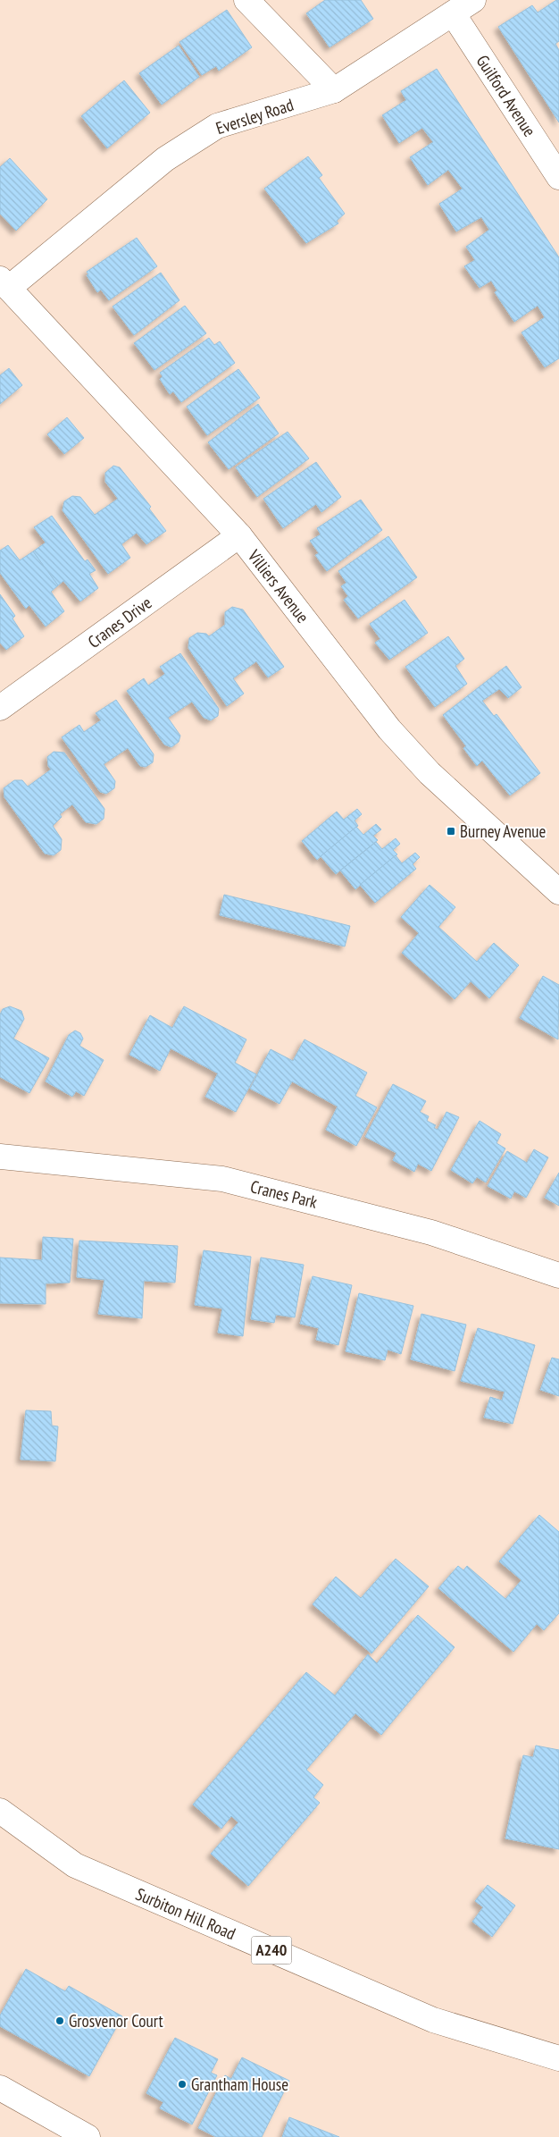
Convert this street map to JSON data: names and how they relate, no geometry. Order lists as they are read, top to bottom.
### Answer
{
  "streets": {
    "street": [
      "Guilford Avenue",
      "Eversley Road",
      "Villiers Avenue",
      "Cranes Drive",
      "Cranes Park",
      "Surbiton Hill Road",
      "A240"
    ]
  },
  "crossings": [
    ["Guilford Avenue", "Eversley Road"],
    ["Eversley Road", "Villiers Avenue"],
    ["Villiers Avenue", "Cranes Drive"]
  ],
  "places": {
    "transit": ["Burney Avenue"],
    "other": ["Grosvenor Court", "Grantham House"]
  }
}
